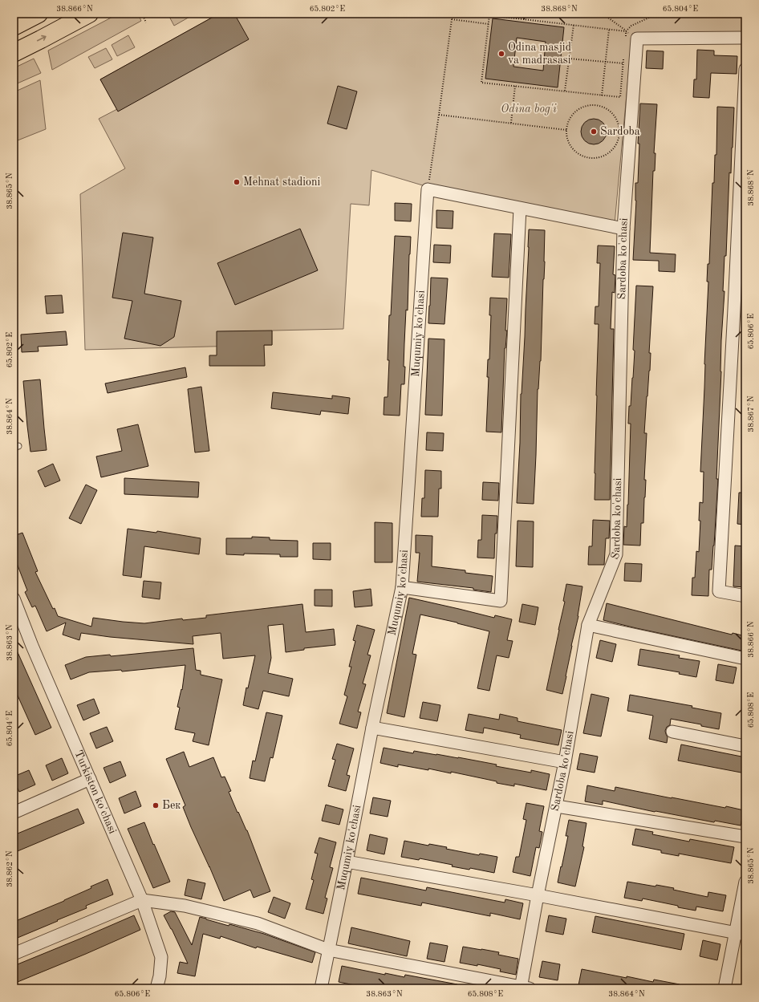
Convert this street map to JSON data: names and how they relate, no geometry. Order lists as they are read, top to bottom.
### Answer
{
  "streets": {
    "street": ["Sardoba ko'chasi", "Muqumiy ko'chasi", "Turkiston ko'chasi"]
  },
  "parks": ["Odina bog'i"],
  "places": [
    "Odina masjid va madrasasi",
    "Sardoba",
    "Mehnat stadioni",
    "Бек"
  ],
  "coordinates": [
    "38.866°N",
    "65.802°E",
    "38.868°N",
    "65.804°E",
    "38.865°N",
    "65.806°E",
    "38.867°N",
    "38.864°N",
    "38.863°N",
    "65.808°E",
    "38.862°N"
  ]
}
